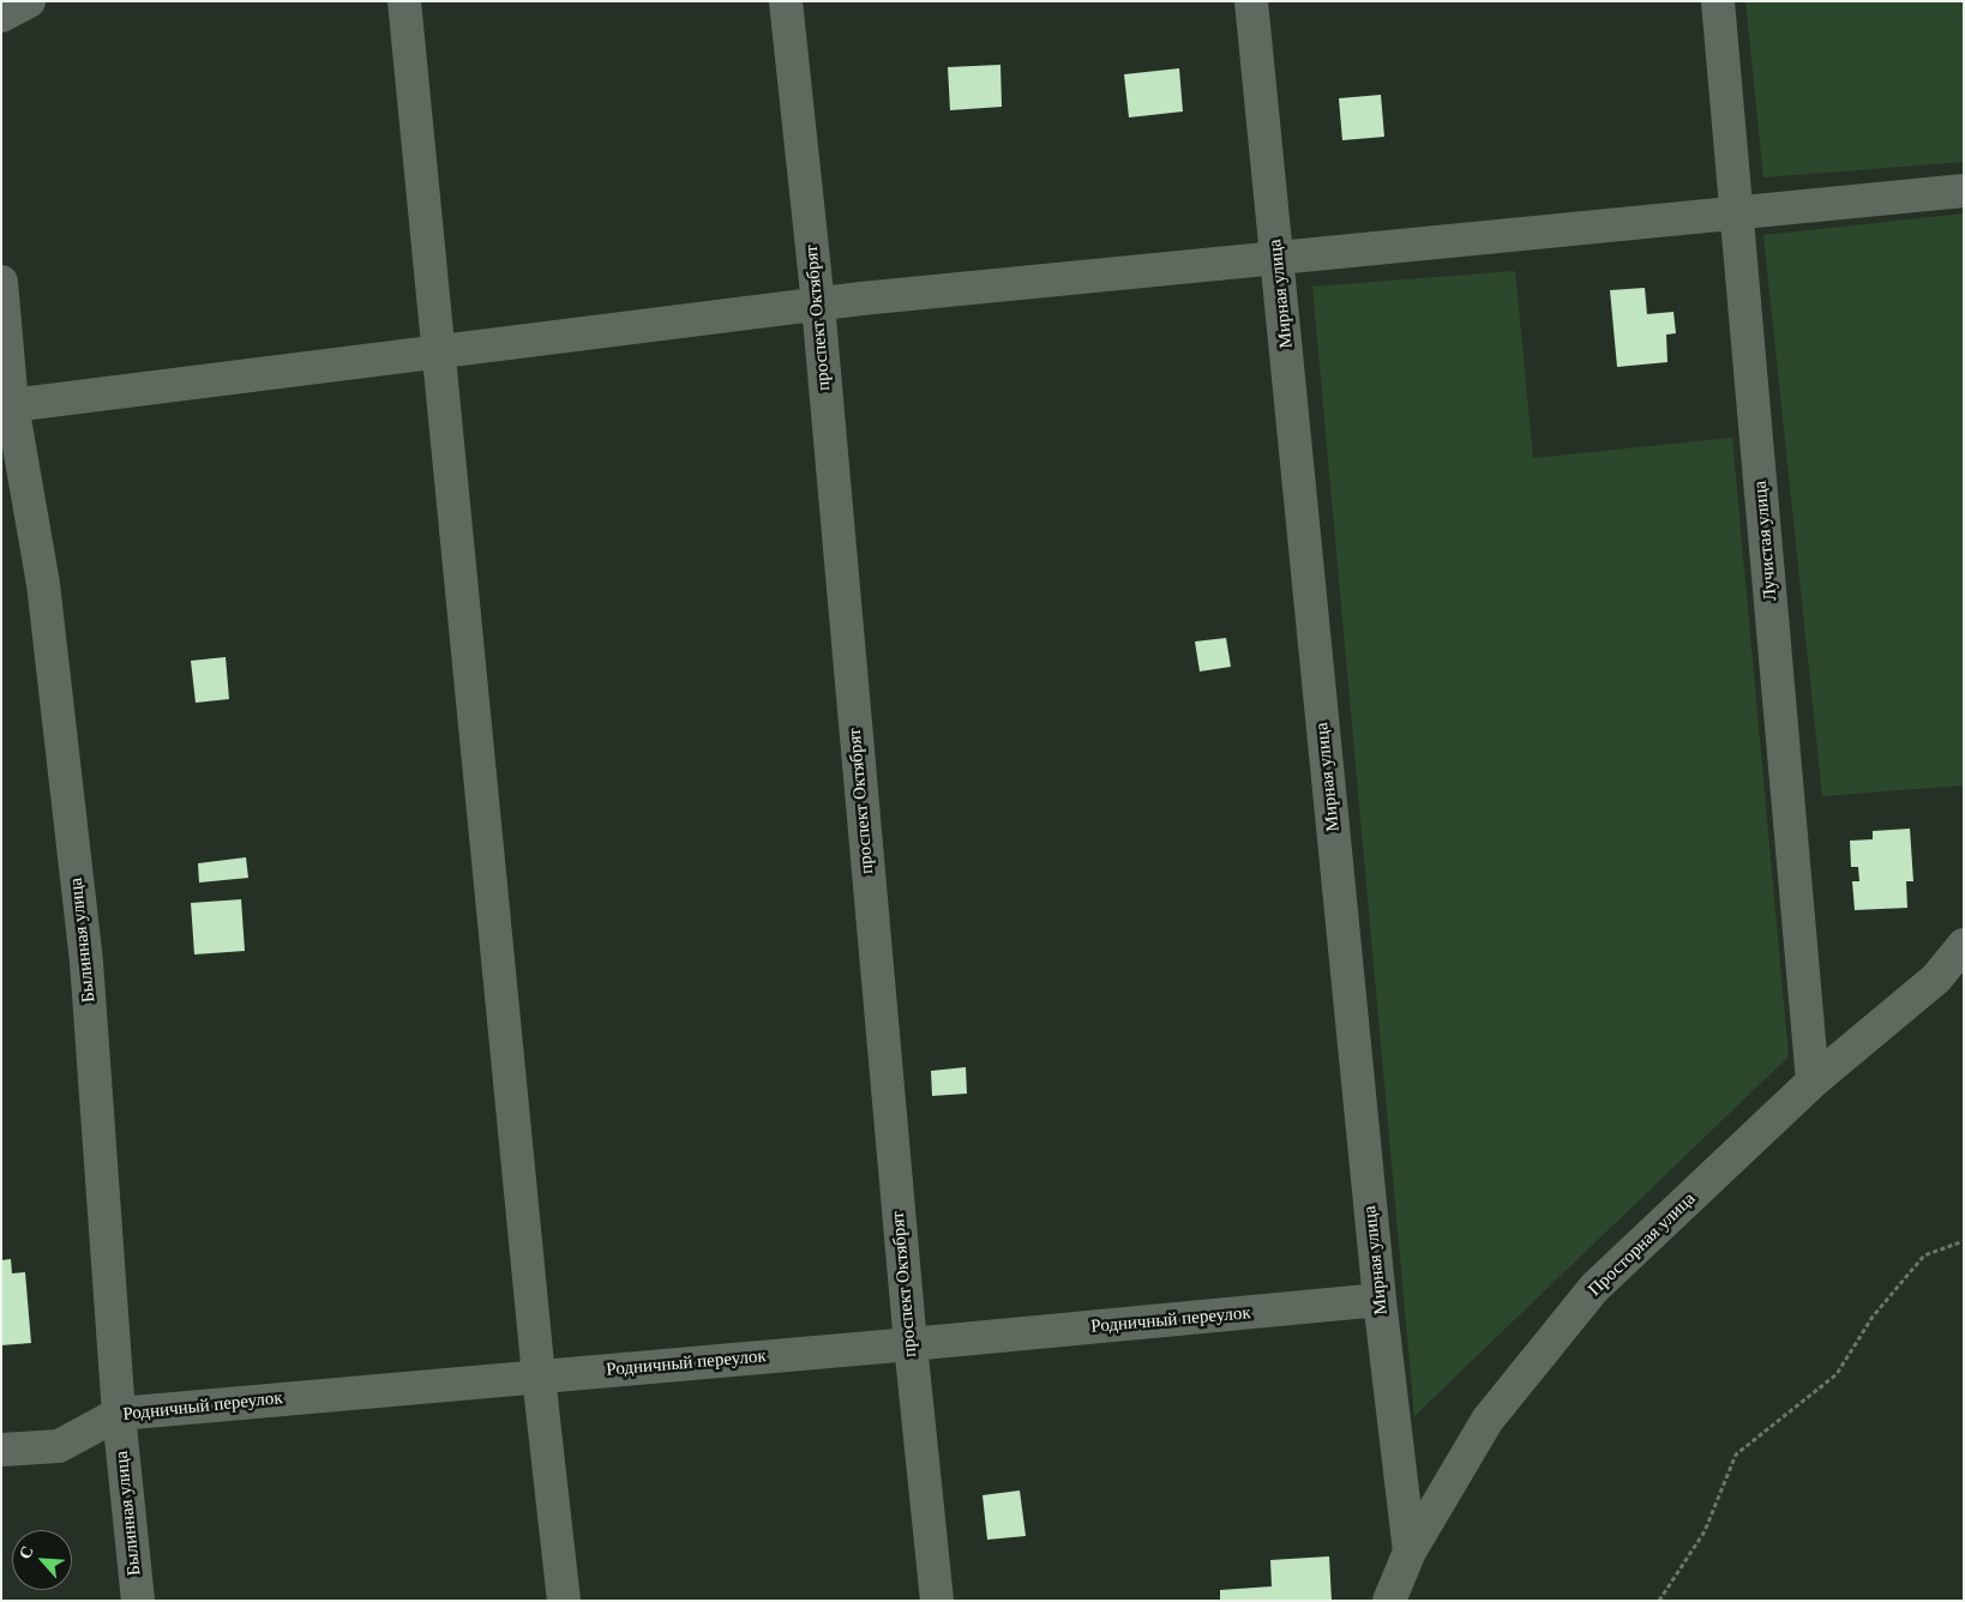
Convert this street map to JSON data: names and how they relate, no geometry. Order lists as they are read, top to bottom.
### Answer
{
  "streets": {
    "street": [
      "Мирная улица",
      "проспект Октябрят",
      "Лучистая улица",
      "Былинная улица",
      "Просторная улица",
      "Родничный переулок"
    ]
  },
  "crossings": [
    ["Мирная улица", "Просторная улица"],
    ["Мирная улица", "Родничный переулок"],
    ["проспект Октябрят", "Родничный переулок"],
    ["Лучистая улица", "Просторная улица"],
    ["Былинная улица", "Родничный переулок"]
  ],
  "north": "top left"
}
